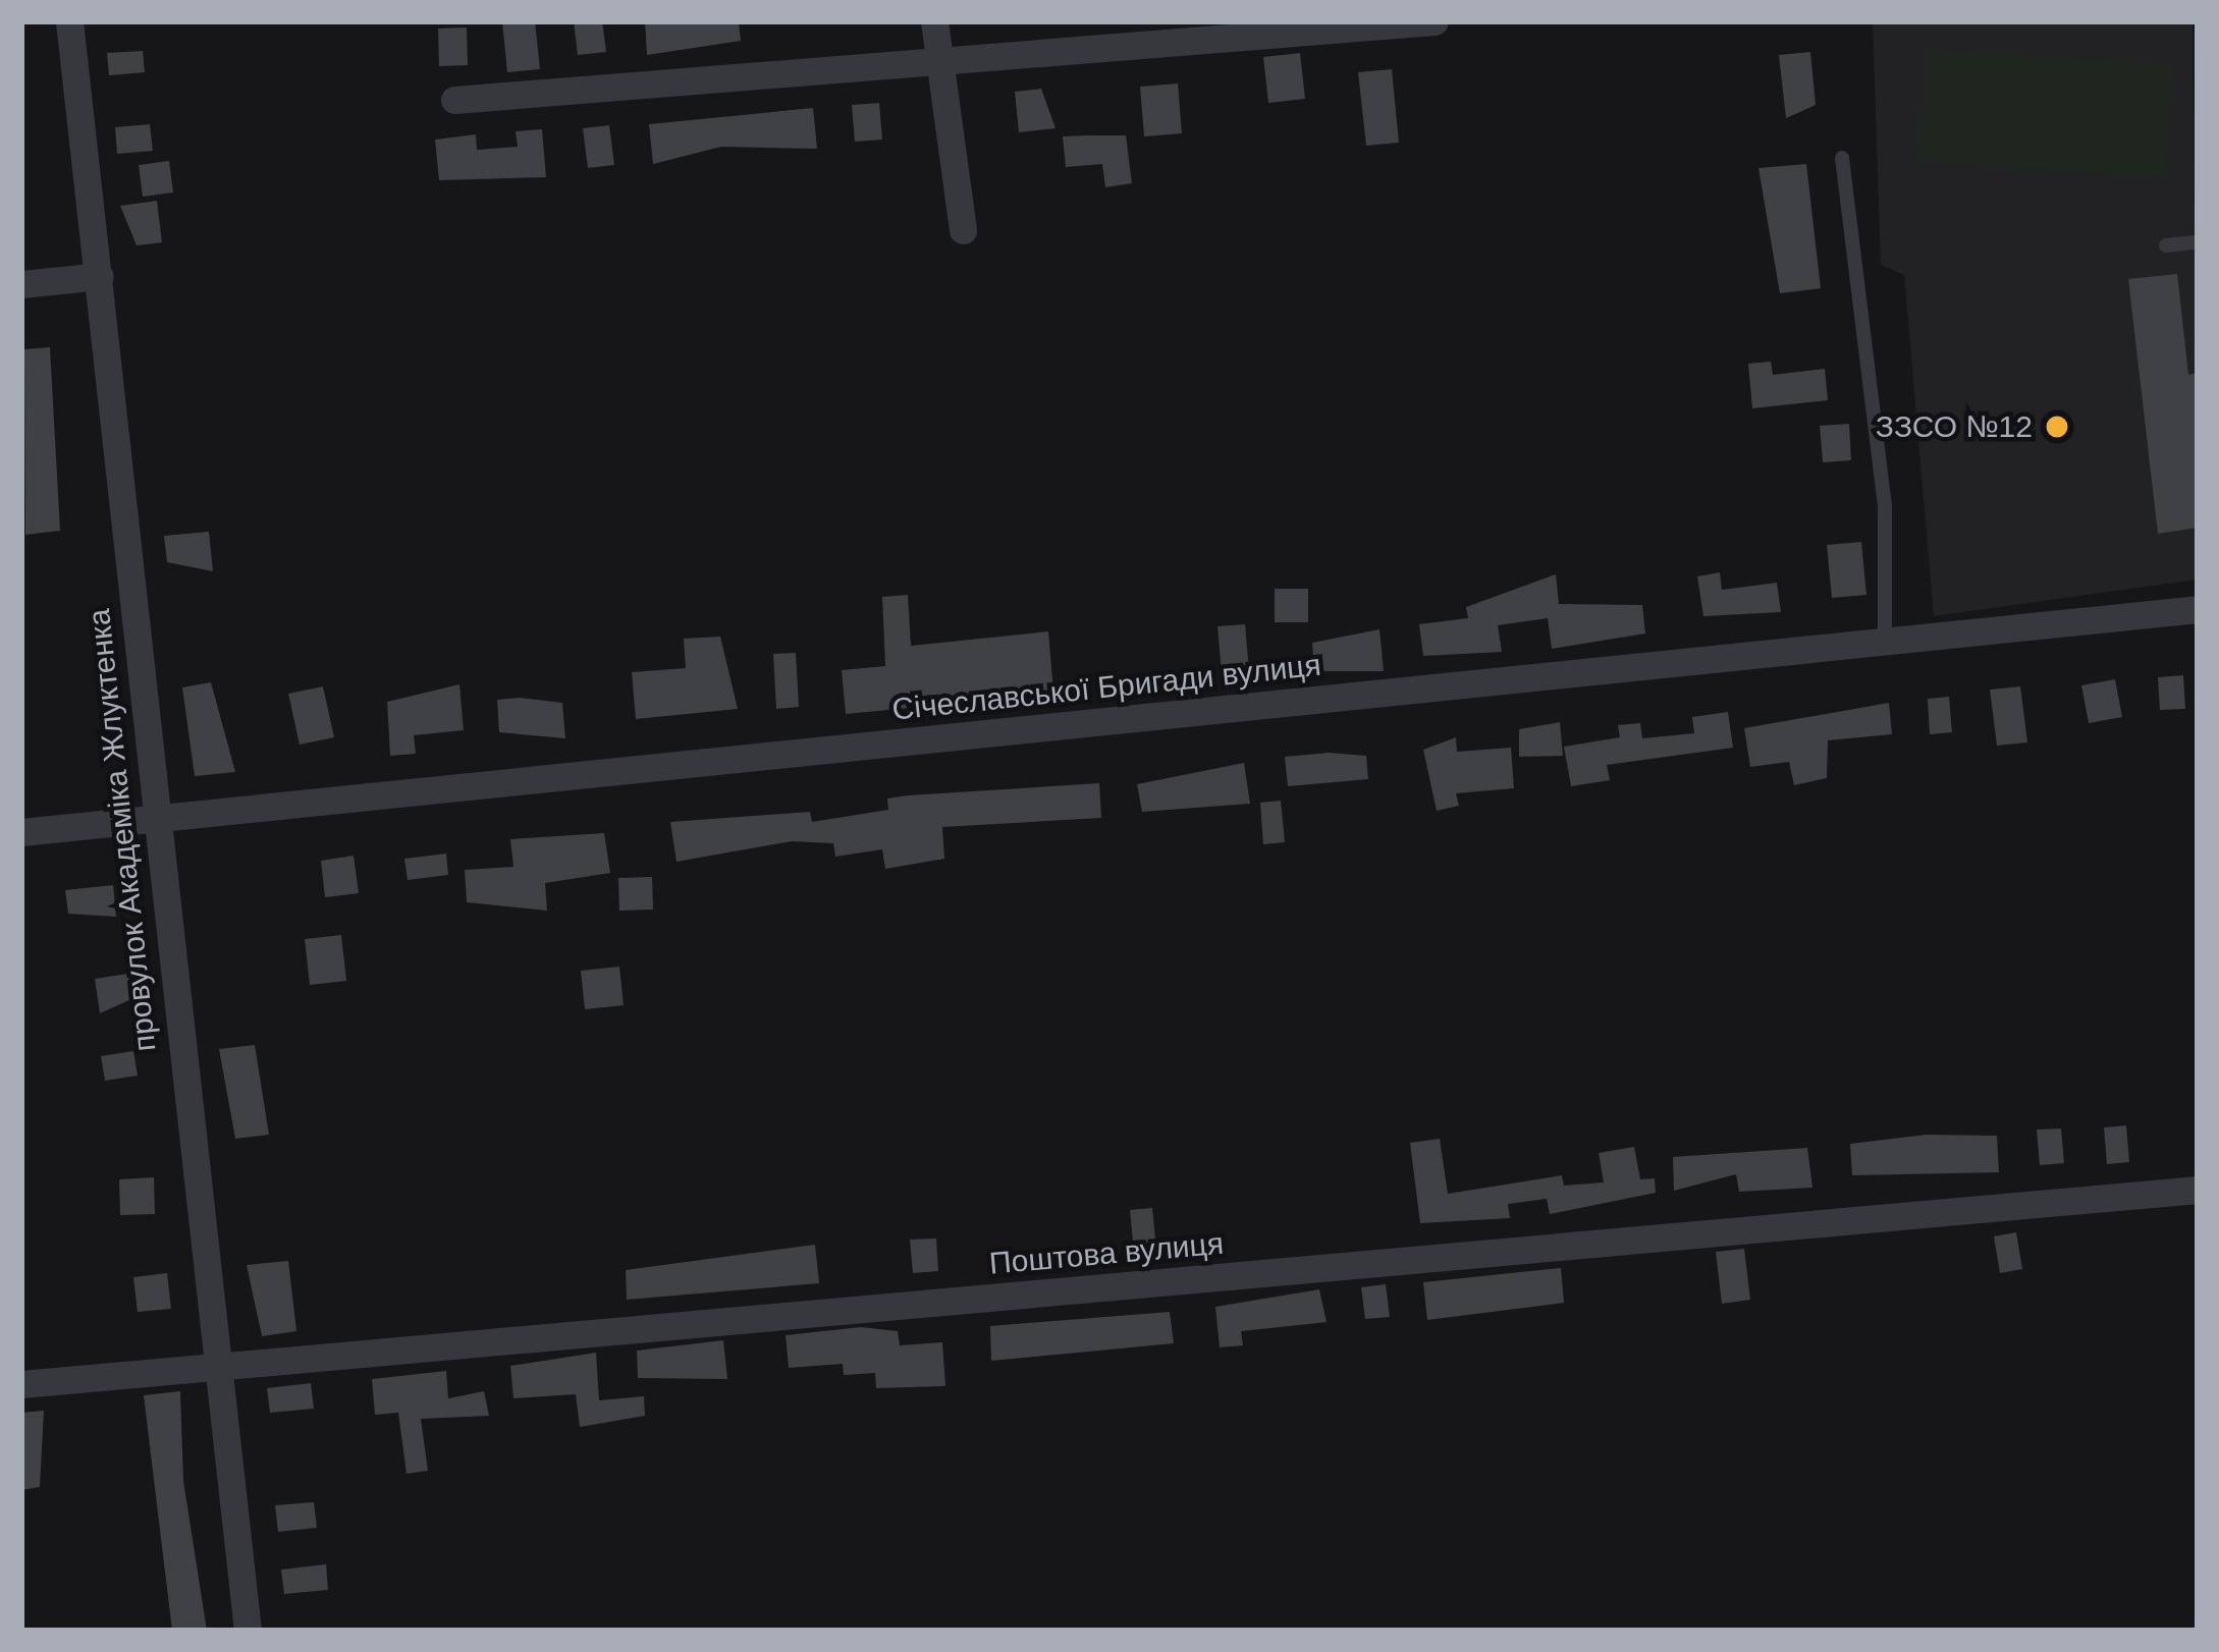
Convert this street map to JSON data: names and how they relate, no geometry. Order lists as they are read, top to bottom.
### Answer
{
  "streets": {
    "street": ["Січеславської Бригади вулиця", "провулок Академіка Жлуктенка", "Поштова вулиця"]
  },
  "crossings": [
    ["Січеславської Бригади вулиця", "провулок Академіка Жлуктенка"],
    ["провулок Академіка Жлуктенка", "Поштова вулиця"]
  ],
  "places": ["ЗЗСО №12"]
}
